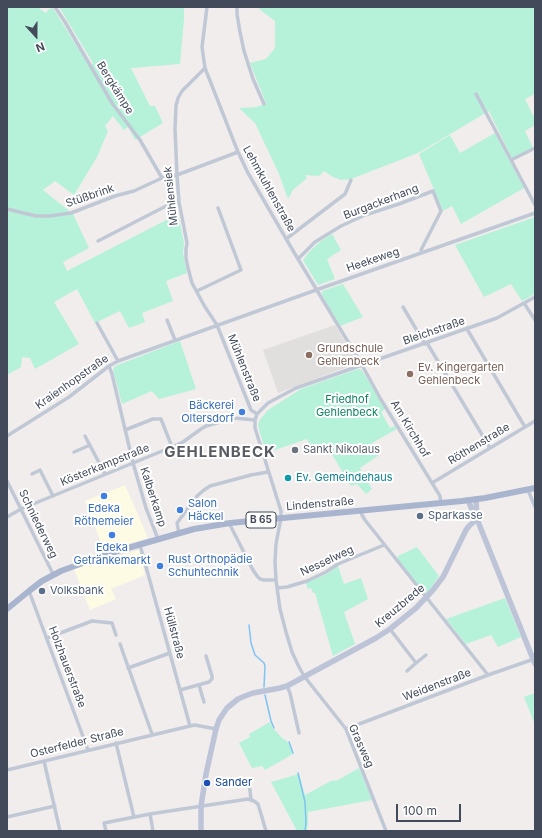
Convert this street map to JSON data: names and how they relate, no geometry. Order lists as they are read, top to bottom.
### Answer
{
  "streets": {
    "main road": ["Lindenstraße", "B 65", "Kreuzbrede"],
    "street": [
      "Bergkämpe",
      "Lehmkuhlenstraße",
      "Stüßbrink",
      "Mühlensiek",
      "Burgackerhang",
      "Heekeweg",
      "Bleichstraße",
      "Mühlenstraße",
      "Kraienhopstraße",
      "Am Kirchhof",
      "Röthenstraße",
      "Kösterkampstraße",
      "Kalberkamp",
      "Schniederweg",
      "Nesselweg",
      "Hüllstraße",
      "Holzhauerstraße",
      "Weidenstraße",
      "Osterfelder Straße",
      "Grasweg"
    ]
  },
  "crossings": [
    ["Bergkämpe", "Stüßbrink"],
    ["Lehmkuhlenstraße", "Stüßbrink"],
    ["Lehmkuhlenstraße", "Mühlensiek"],
    ["Lehmkuhlenstraße", "Burgackerhang"],
    ["Lehmkuhlenstraße", "Heekeweg"],
    ["Lehmkuhlenstraße", "Bleichstraße"],
    ["Lehmkuhlenstraße", "Am Kirchhof"],
    ["Stüßbrink", "Mühlensiek"],
    ["Mühlensiek", "Heekeweg"],
    ["Mühlensiek", "Mühlenstraße"],
    ["Mühlensiek", "Kraienhopstraße"],
    ["Burgackerhang", "Heekeweg"],
    ["Heekeweg", "Mühlenstraße"],
    ["Heekeweg", "Kraienhopstraße"],
    ["Bleichstraße", "Mühlenstraße"],
    ["Bleichstraße", "Am Kirchhof"],
    ["Bleichstraße", "Kösterkampstraße"],
    ["Mühlenstraße", "Kraienhopstraße"],
    ["Kraienhopstraße", "Kalberkamp"],
    ["Am Kirchhof", "Röthenstraße"],
    ["Am Kirchhof", "Lindenstraße"],
    ["Kösterkampstraße", "Kalberkamp"],
    ["Kösterkampstraße", "Schniederweg"],
    ["Kalberkamp", "Lindenstraße"],
    ["Lindenstraße", "B 65"],
    ["Lindenstraße", "Schniederweg"],
    ["Lindenstraße", "Hüllstraße"],
    ["Lindenstraße", "Holzhauerstraße"],
    ["Lindenstraße", "Grasweg"],
    ["B 65", "Holzhauerstraße"],
    ["Nesselweg", "Grasweg"],
    ["Kreuzbrede", "Osterfelder Straße"],
    ["Kreuzbrede", "Grasweg"],
    ["Hüllstraße", "Osterfelder Straße"],
    ["Holzhauerstraße", "Osterfelder Straße"],
    ["Weidenstraße", "Grasweg"]
  ],
  "districts": ["GEHLENBECK"],
  "parks": ["Friedhof Gehlenbeck"],
  "places": [
    "Grundschule Gehlenbeck",
    "Ev. Kingergarten Gehlenbeck",
    "Bäckerei Oltersdorf",
    "Sankt Nikolaus",
    "Ev. Gemeindehaus",
    "Edeka Röthemeier",
    "Salon Häckel",
    "Sparkasse",
    "Edeka Getränkemarkt",
    "Rust Orthopädie Schuhtechnik",
    "Volksbank",
    "Sander"
  ],
  "scale_bar": "100 m",
  "north": "bottom"
}
